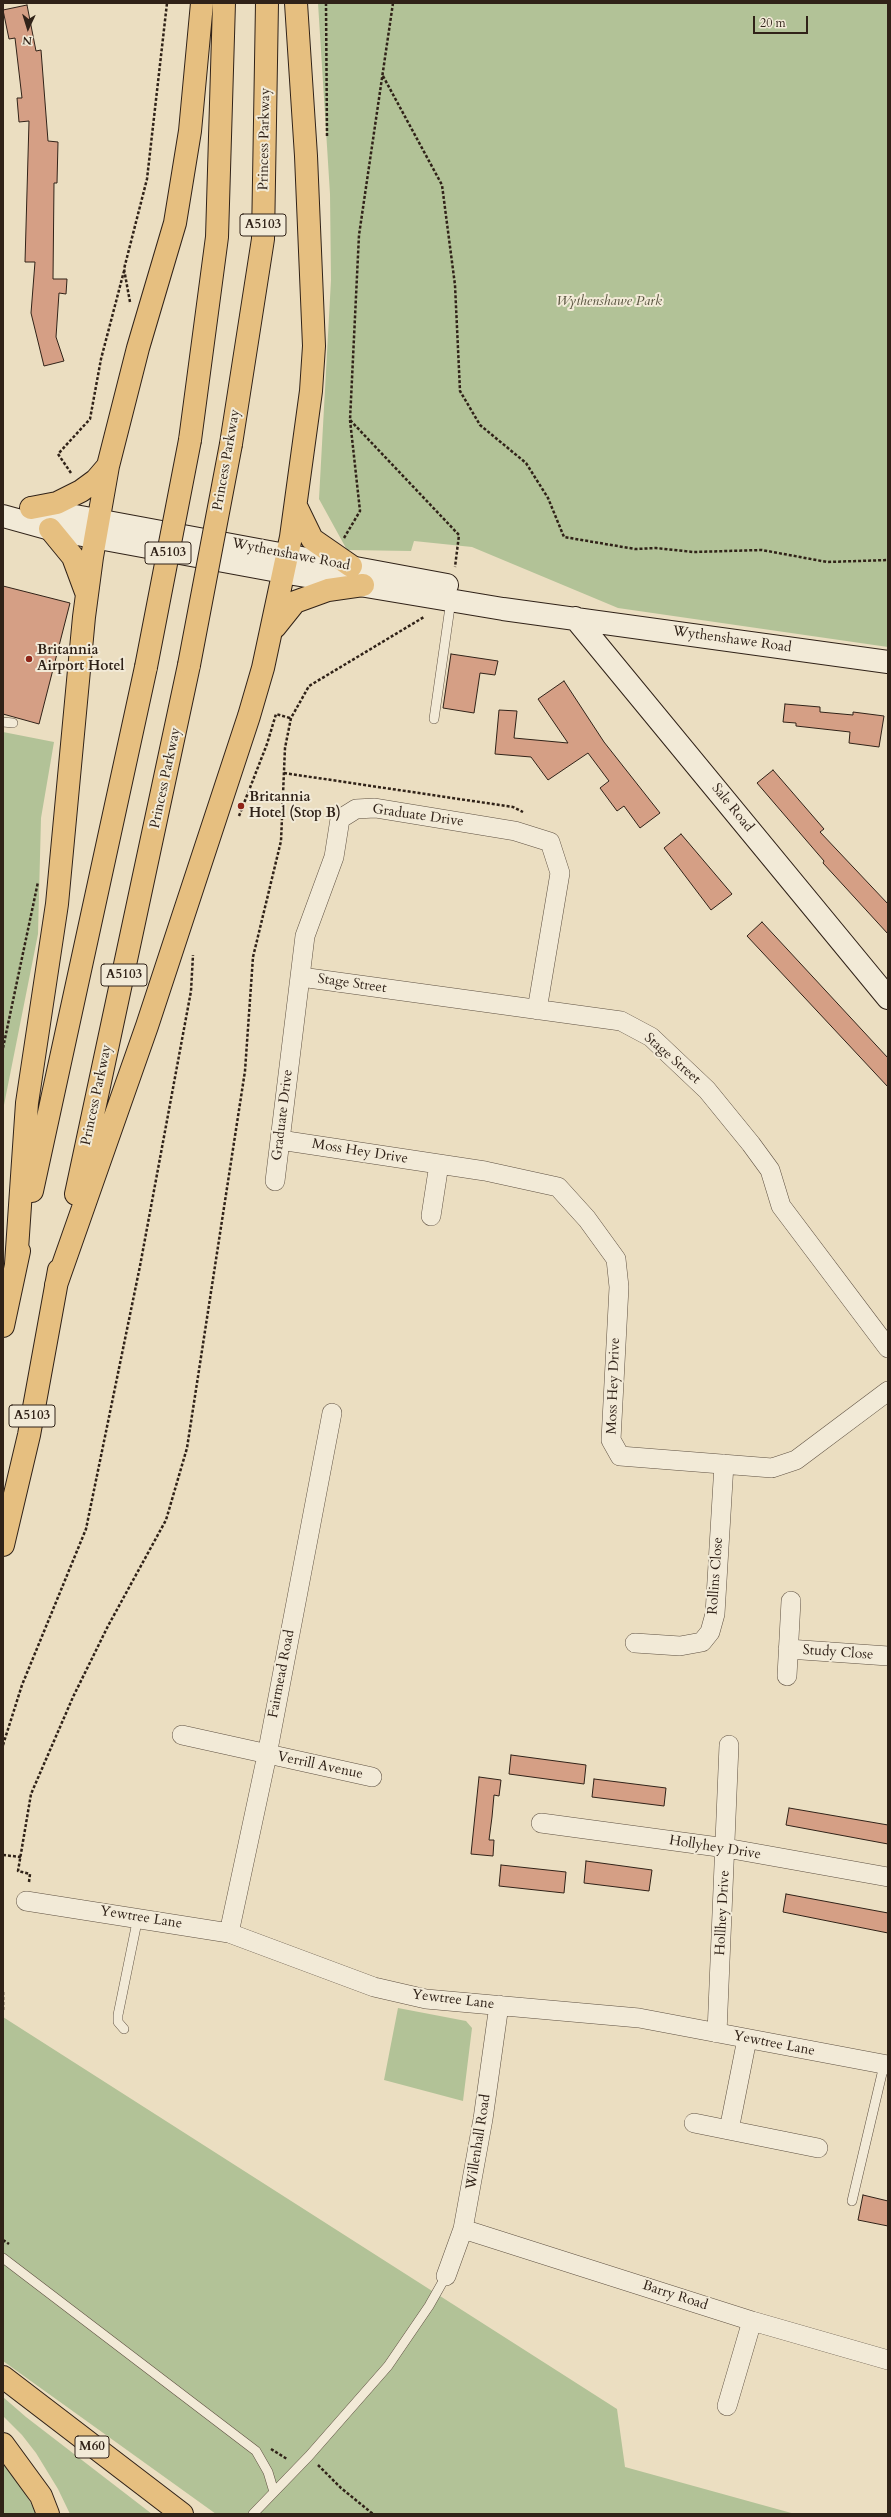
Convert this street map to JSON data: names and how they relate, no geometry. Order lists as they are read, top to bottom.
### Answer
{
  "streets": {
    "highway": ["Princess Parkway", "A5103", "M60"],
    "main road": ["Wythenshawe Road", "Sale Road"],
    "street": [
      "Graduate Drive",
      "Stage Street",
      "Moss Hey Drive",
      "Rollins Close",
      "Study Close",
      "Fairmead Road",
      "Verrill Avenue",
      "Hollyhey Drive",
      "Hollhey Drive",
      "Yewtree Lane",
      "Willenhall Road",
      "Barry Road"
    ]
  },
  "crossings": [
    ["Wythenshawe Road", "Sale Road"],
    ["Graduate Drive", "Stage Street"],
    ["Graduate Drive", "Moss Hey Drive"],
    ["Moss Hey Drive", "Rollins Close"],
    ["Fairmead Road", "Verrill Avenue"],
    ["Fairmead Road", "Yewtree Lane"],
    ["Hollyhey Drive", "Hollhey Drive"],
    ["Hollhey Drive", "Yewtree Lane"],
    ["Yewtree Lane", "Willenhall Road"],
    ["Willenhall Road", "Barry Road"]
  ],
  "parks": ["Wythenshawe Park"],
  "places": ["Britannia Airport Hotel", "Britannia Hotel (Stop B)"],
  "scale_bar": "20 m",
  "north": "bottom"
}
